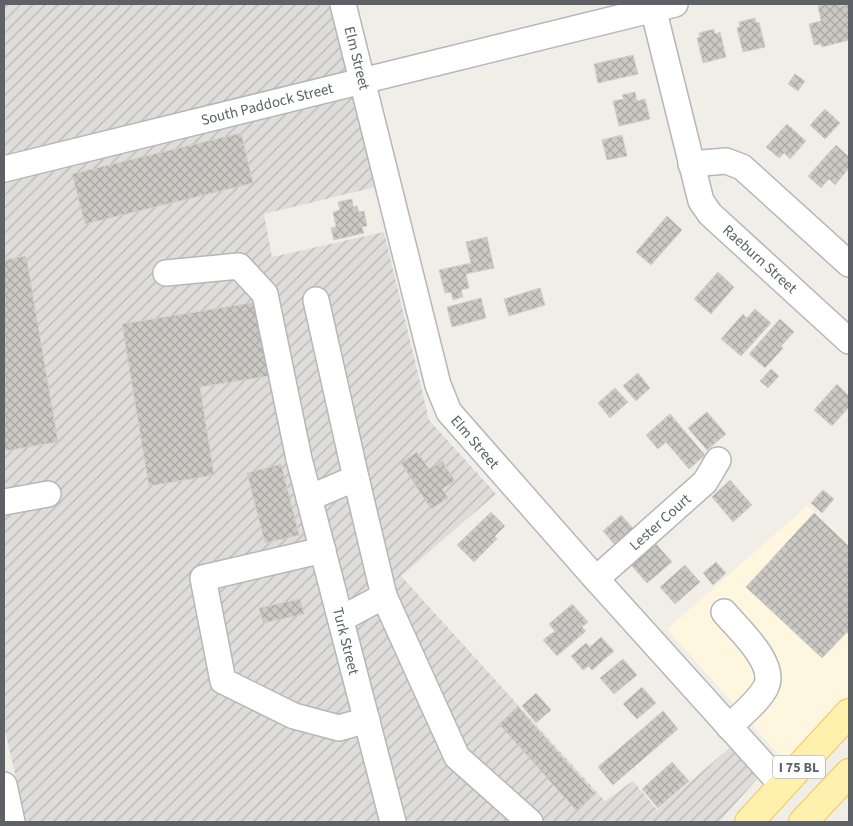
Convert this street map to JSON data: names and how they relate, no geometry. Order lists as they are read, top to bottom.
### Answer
{
  "streets": {
    "main road": ["I 75 BL"],
    "street": [
      "Elm Street",
      "South Paddock Street",
      "Raeburn Street",
      "Lester Court",
      "Turk Street"
    ]
  },
  "crossings": [
    ["Elm Street", "South Paddock Street"],
    ["Elm Street", "Lester Court"],
    ["Elm Street", "I 75 BL"],
    ["South Paddock Street", "Raeburn Street"]
  ]
}
